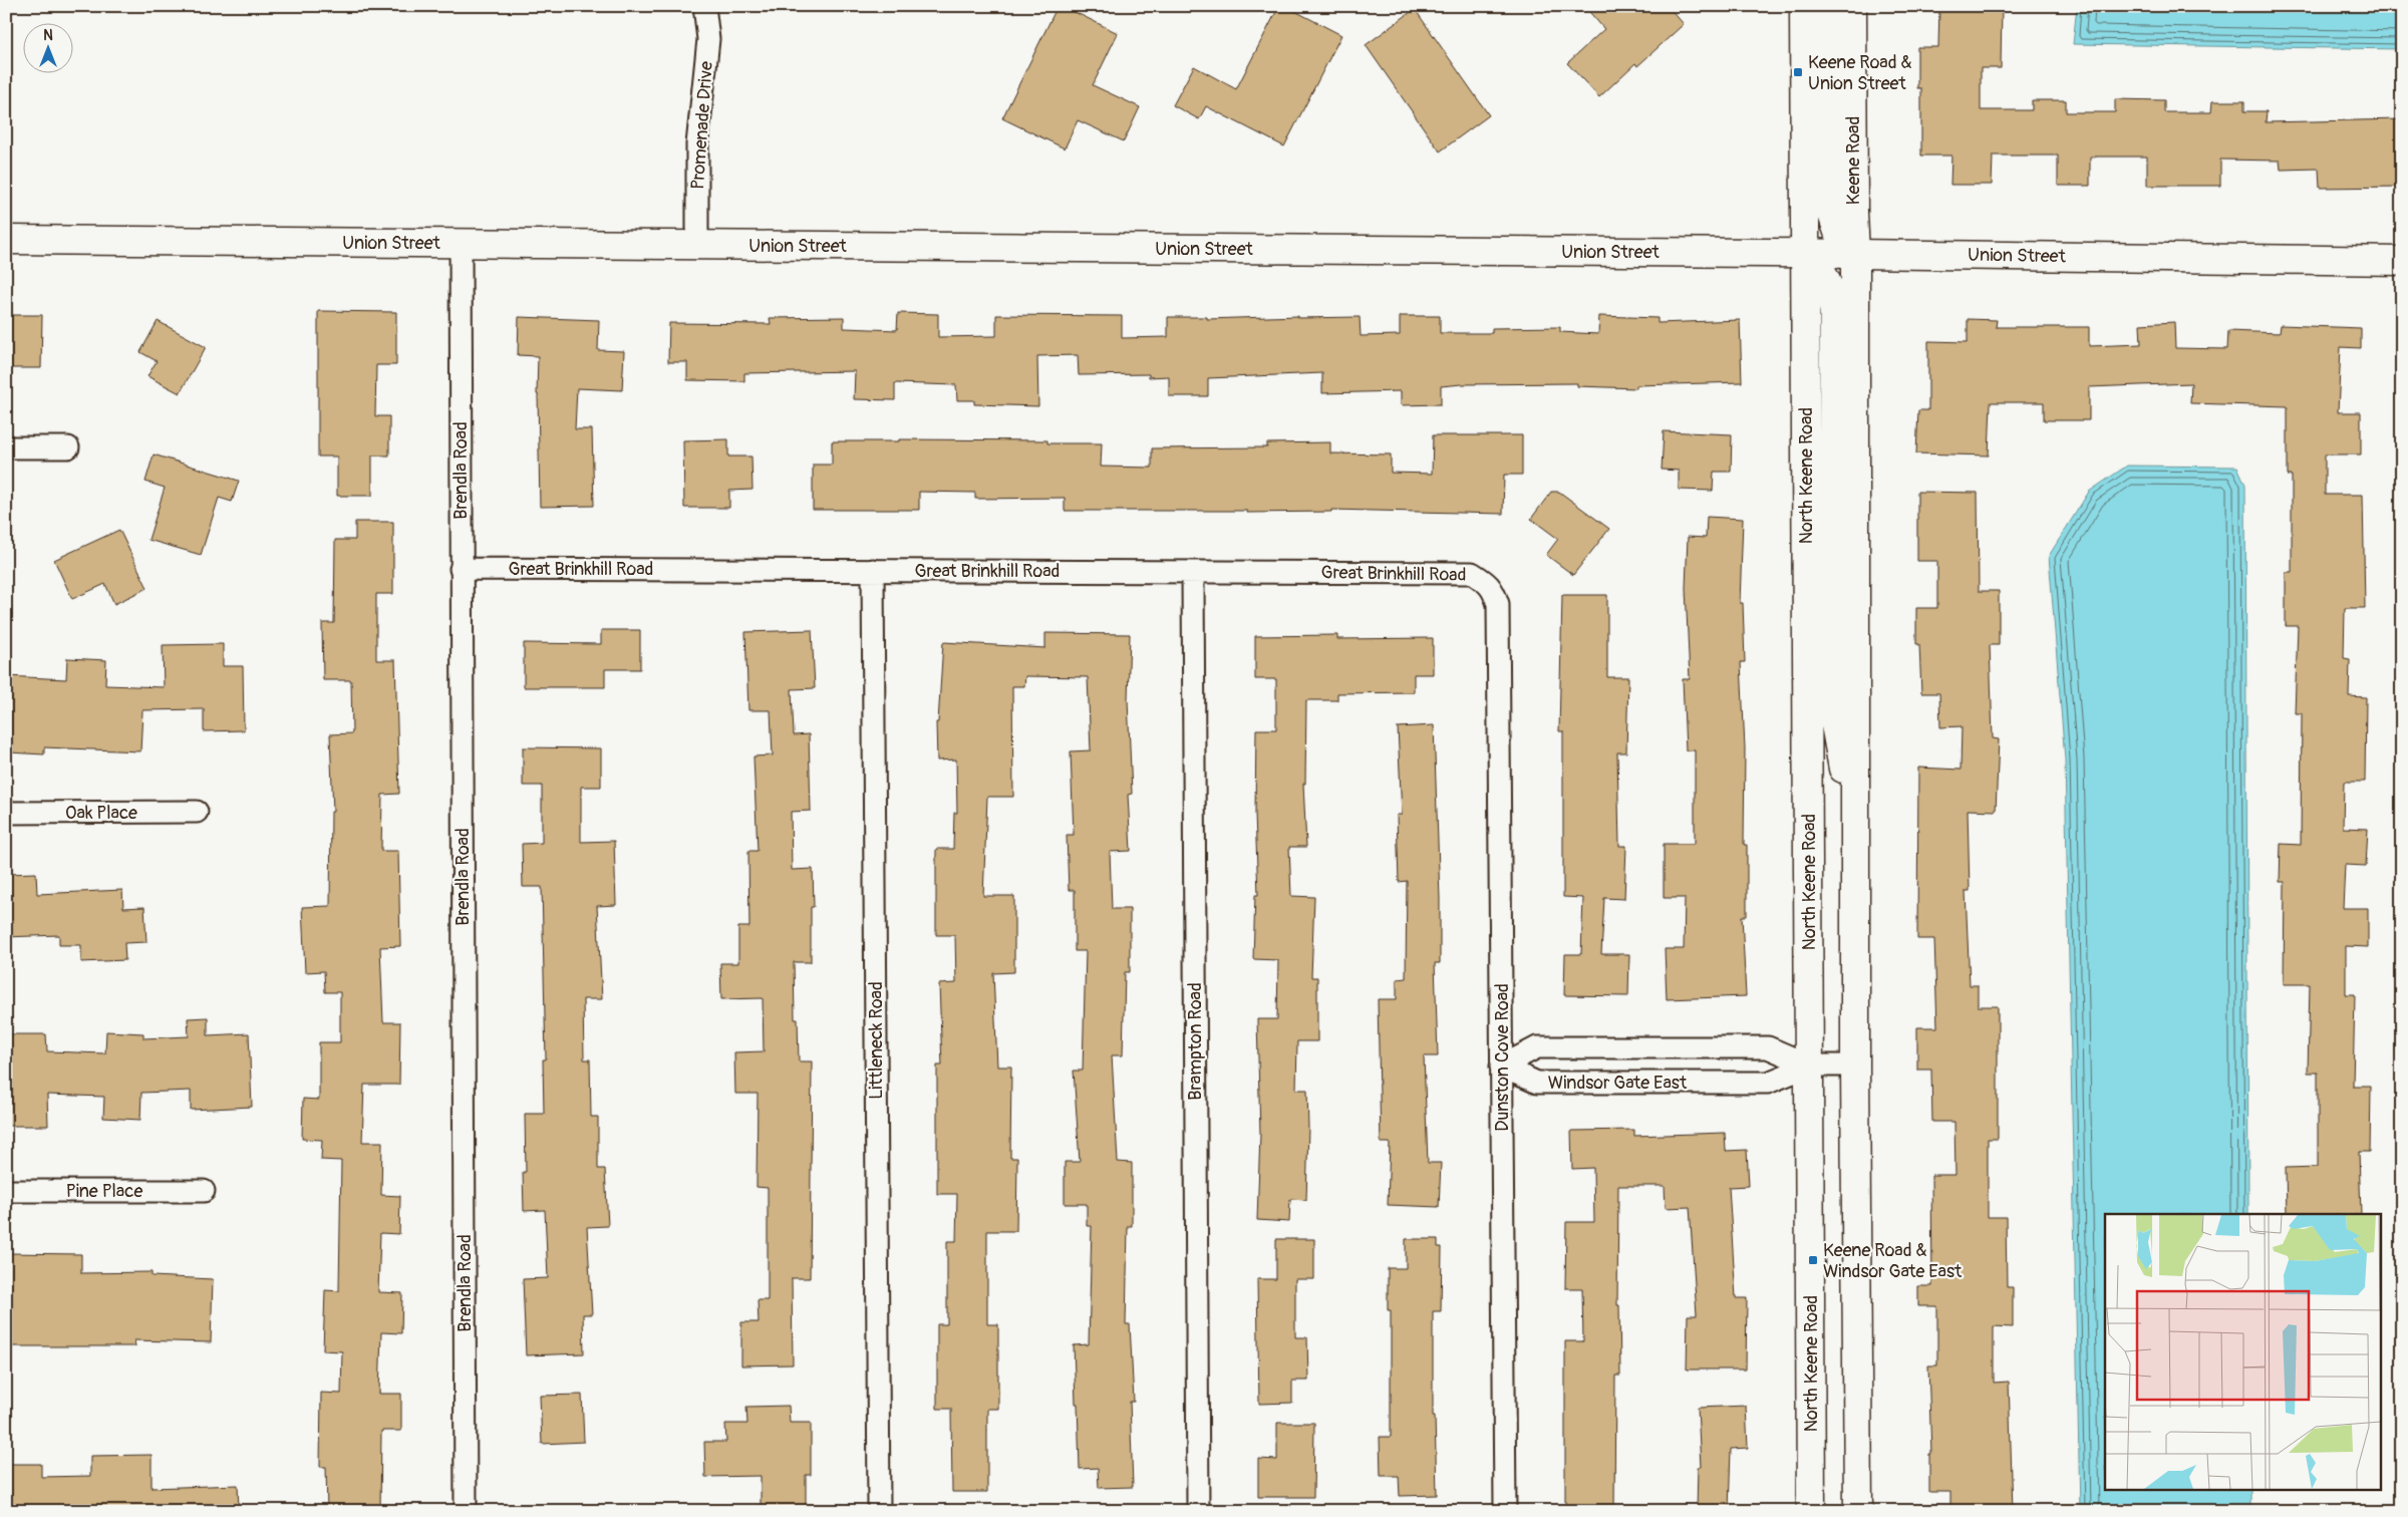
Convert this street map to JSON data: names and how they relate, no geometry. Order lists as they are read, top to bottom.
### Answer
{
  "streets": {
    "main road": ["Keene Road", "Union Street", "North Keene Road"],
    "street": [
      "Promenade Drive",
      "Brendla Road",
      "Great Brinkhill Road",
      "Oak Place",
      "Littleneck Road",
      "Brampton Road",
      "Dunston Cove Road",
      "Windsor Gate East",
      "Pine Place"
    ]
  },
  "crossings": [
    ["Promenade Drive", "Union Street"],
    ["Keene Road", "Union Street"],
    ["Union Street", "Brendla Road"],
    ["Union Street", "North Keene Road"],
    ["Brendla Road", "Great Brinkhill Road"],
    ["North Keene Road", "Windsor Gate East"],
    ["Great Brinkhill Road", "Littleneck Road"],
    ["Great Brinkhill Road", "Brampton Road"],
    ["Great Brinkhill Road", "Dunston Cove Road"],
    ["Dunston Cove Road", "Windsor Gate East"]
  ],
  "places": {
    "transit": ["Keene Road & Union Street", "Keene Road & Windsor Gate East"]
  },
  "north": "top"
}
